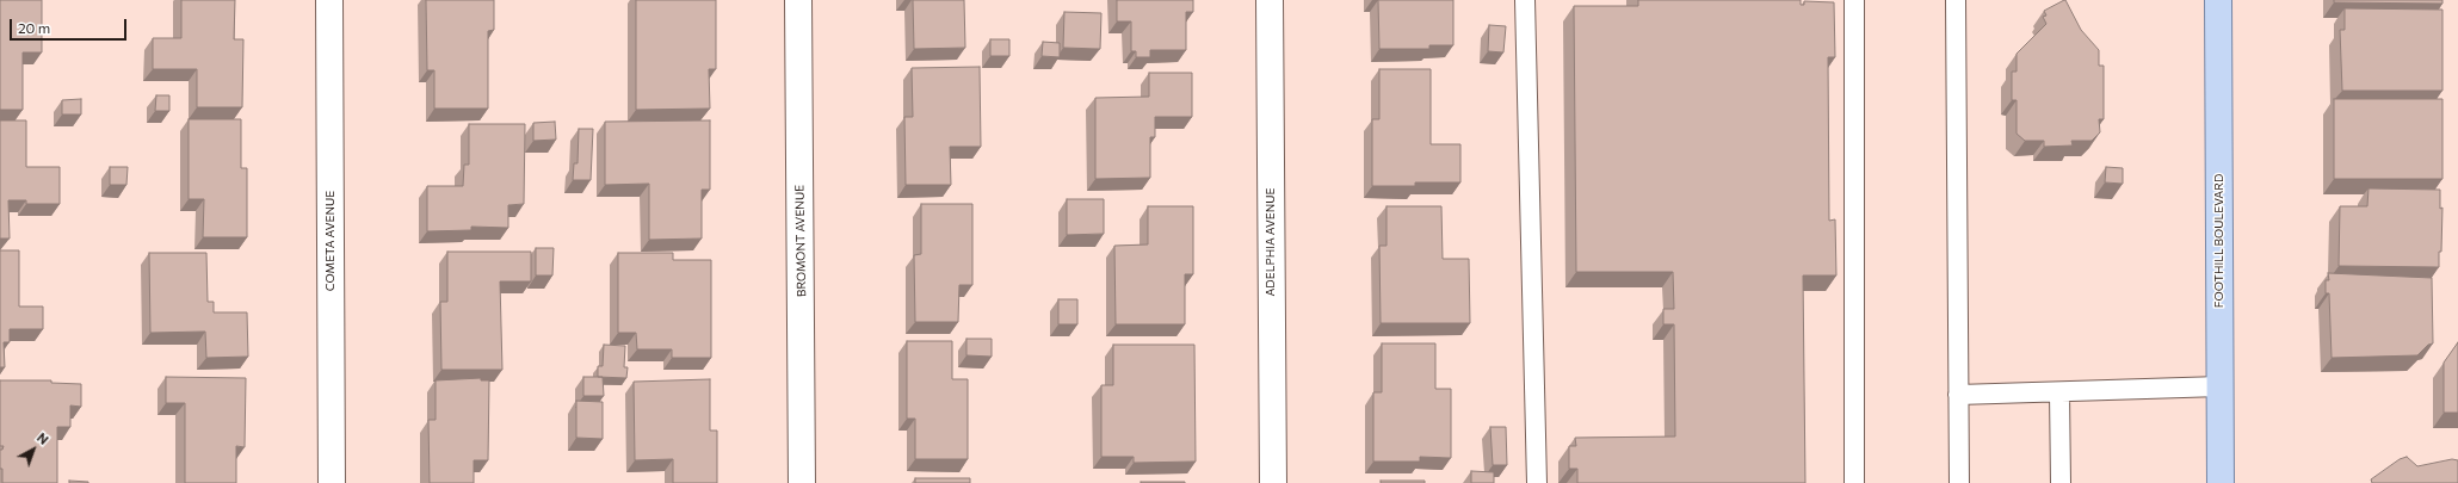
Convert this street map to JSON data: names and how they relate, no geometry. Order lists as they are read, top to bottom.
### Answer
{
  "streets": {
    "main road": ["FOOTHILL BOULEVARD"],
    "street": ["COMETA AVENUE", "BROMONT AVENUE", "ADELPHIA AVENUE"]
  },
  "scale_bar": "20 m",
  "north": "top right"
}
